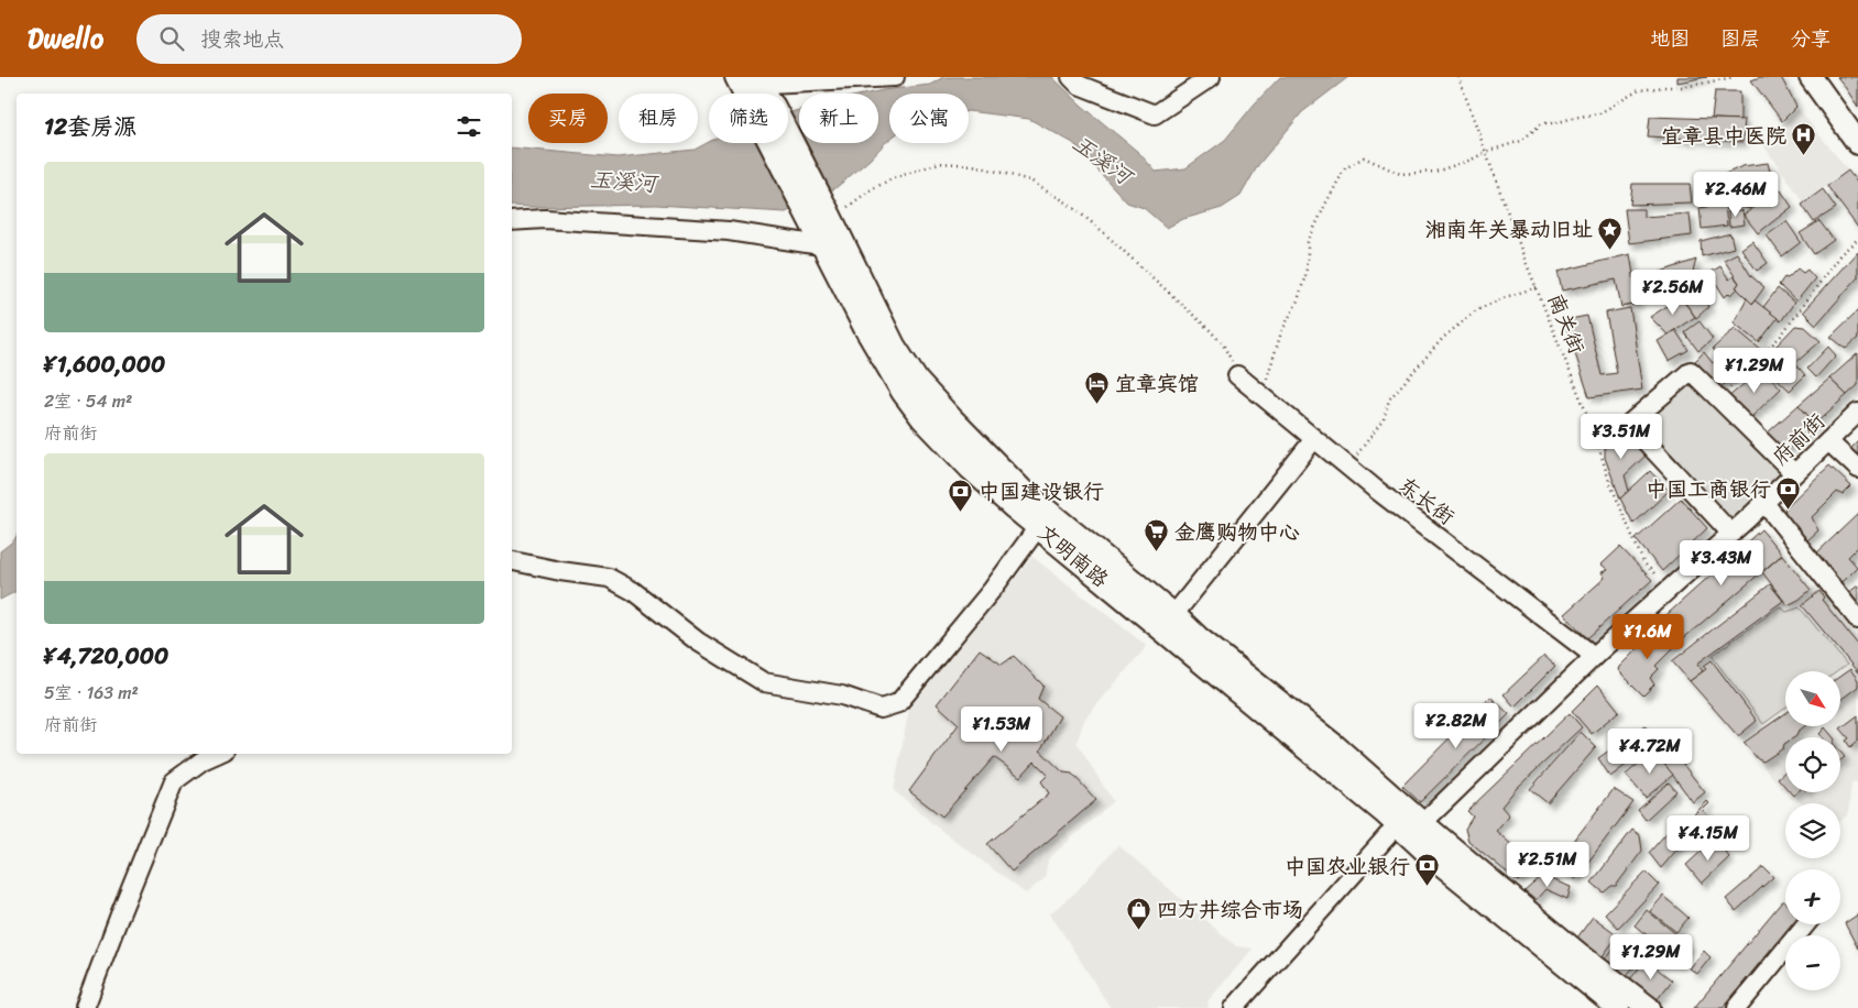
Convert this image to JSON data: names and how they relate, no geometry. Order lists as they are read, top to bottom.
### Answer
{
  "streets": {
    "main road": ["文明南路"],
    "street": ["府前街", "东长街"],
    "path": ["南关街"]
  },
  "crossings": [
    ["府前街", "东长街"],
    ["府前街", "文明南路"]
  ],
  "water": ["玉溪河"],
  "places": {
    "hospital": ["宜章县中医院"],
    "place": ["湘南年关暴动旧址"],
    "hotel": ["宜章宾馆"],
    "bank": ["中国工商银行", "中国建设银行", "中国农业银行"],
    "supermarket": ["金鹰购物中心"],
    "shop": ["四方井综合市场"]
  },
  "north": "bottom right",
  "page": {
    "header": "Dwello",
    "search": "搜索地点",
    "nav": ["地图", "图层", "分享"],
    "chip": [
      "买房",
      "租房",
      "筛选",
      "新上",
      "公寓"
    ],
    "heading": "12套房源",
    "list": [
      {
        "name": "¥1,600,000",
        "note": "2室 · 54 m² · 府前街"
      },
      {
        "name": "¥4,720,000",
        "note": "5室 · 163 m² · 府前街"
      }
    ],
    "price": [
      "¥2.46M",
      "¥2.56M",
      "¥1.29M",
      "¥3.51M",
      "¥3.43M",
      "¥1.6M",
      "¥2.82M",
      "¥1.53M",
      "¥4.72M",
      "¥4.15M",
      "¥2.51M",
      "¥1.29M"
    ],
    "map_buttons": ["+", "−"]
  }
}
